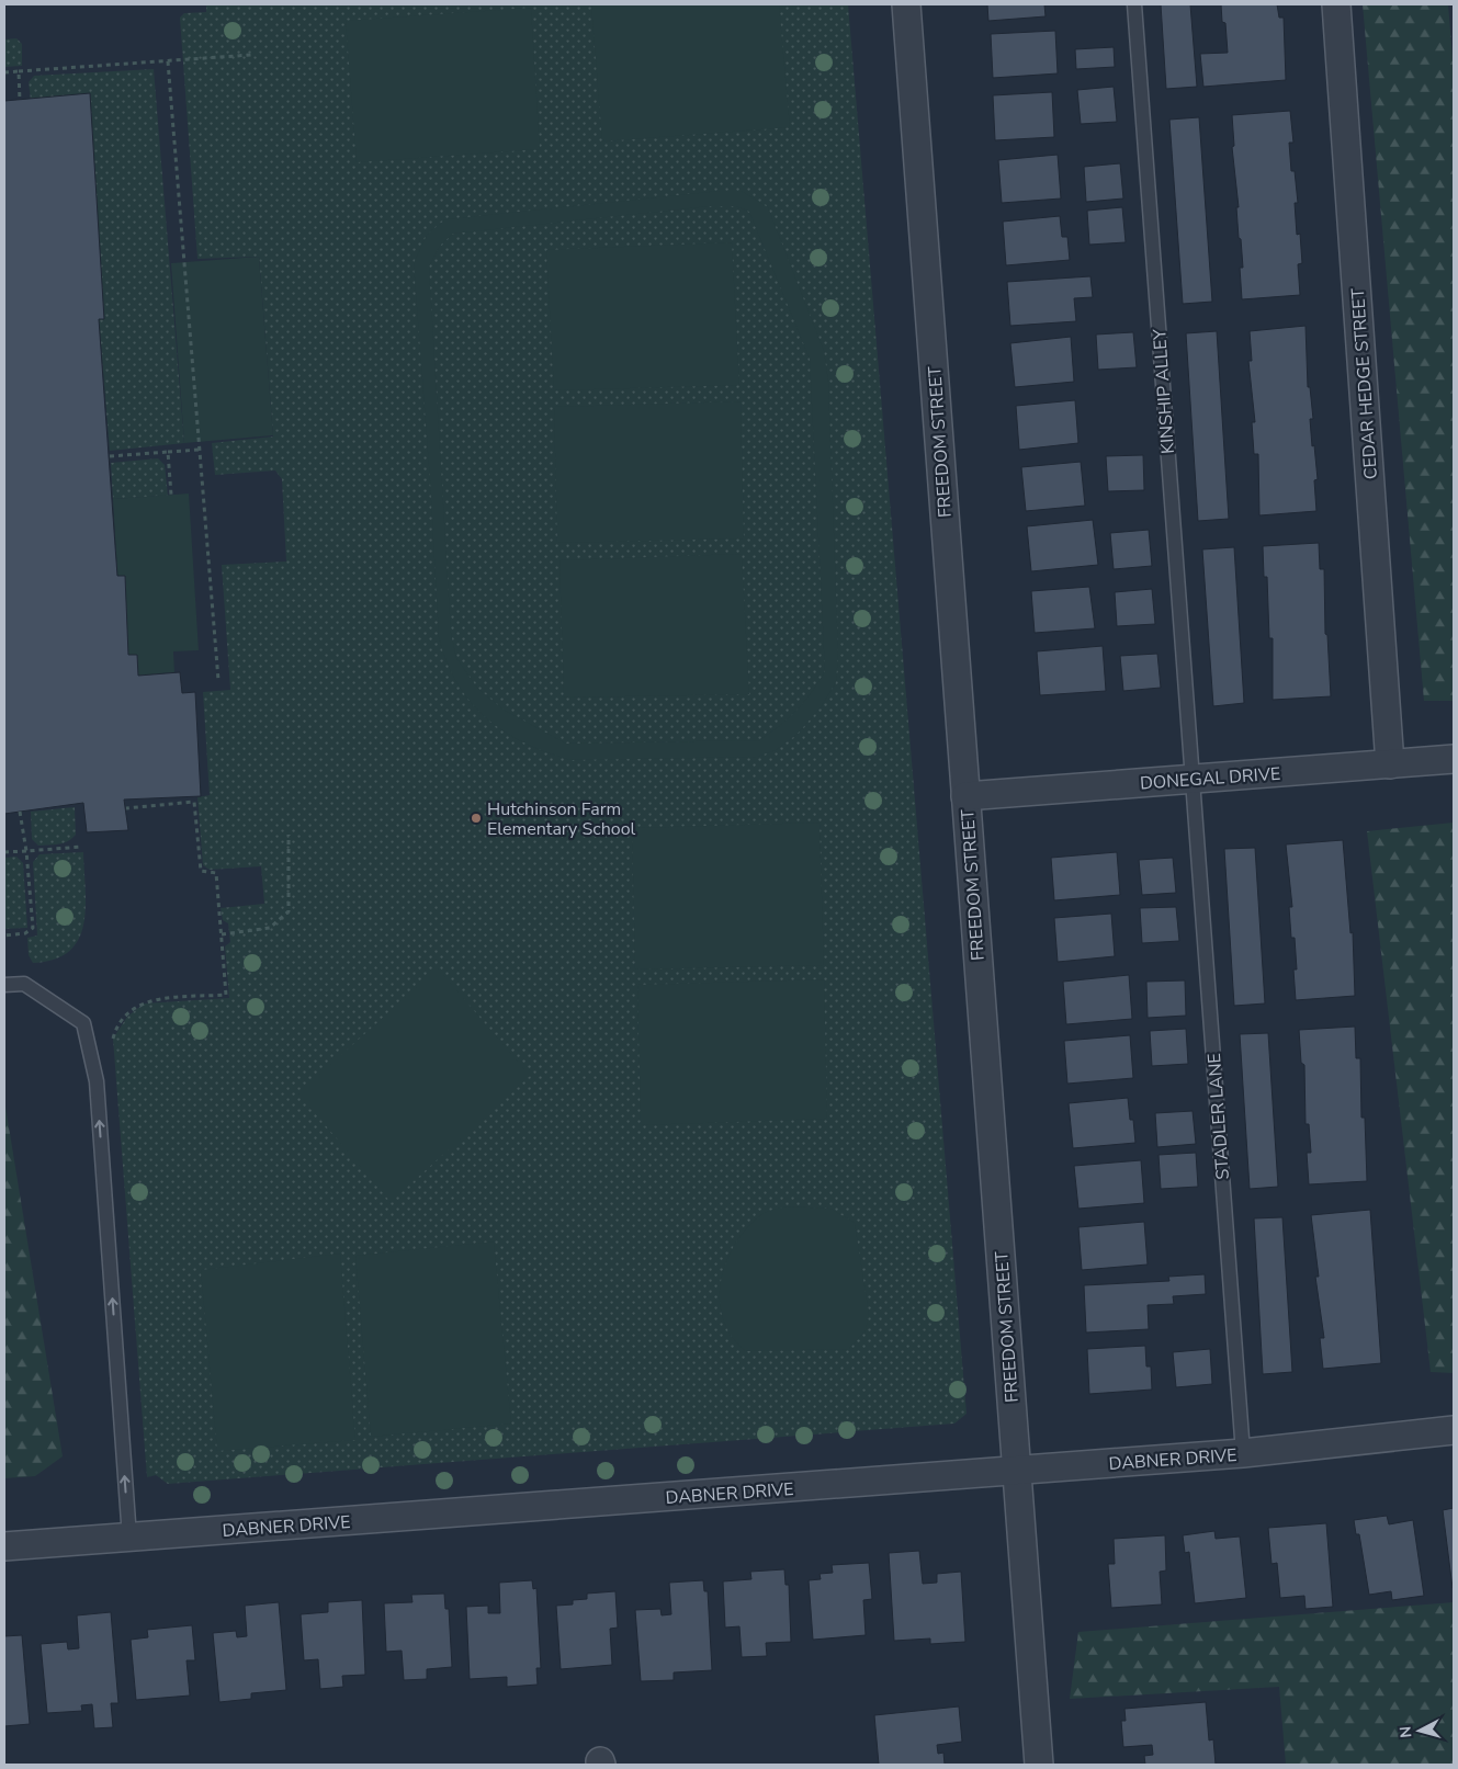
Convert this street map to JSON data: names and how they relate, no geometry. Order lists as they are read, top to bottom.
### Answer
{
  "streets": {
    "street": [
      "CEDAR HEDGE STREET",
      "FREEDOM STREET",
      "DONEGAL DRIVE",
      "DABNER DRIVE"
    ],
    "lane": ["KINSHIP ALLEY", "STADLER LANE"]
  },
  "crossings": [
    ["CEDAR HEDGE STREET", "DONEGAL DRIVE"],
    ["KINSHIP ALLEY", "DONEGAL DRIVE"],
    ["KINSHIP ALLEY", "STADLER LANE"],
    ["FREEDOM STREET", "DONEGAL DRIVE"],
    ["FREEDOM STREET", "DABNER DRIVE"],
    ["DONEGAL DRIVE", "STADLER LANE"],
    ["STADLER LANE", "DABNER DRIVE"]
  ],
  "places": ["Hutchinson Farm Elementary School"],
  "north": "left"
}
